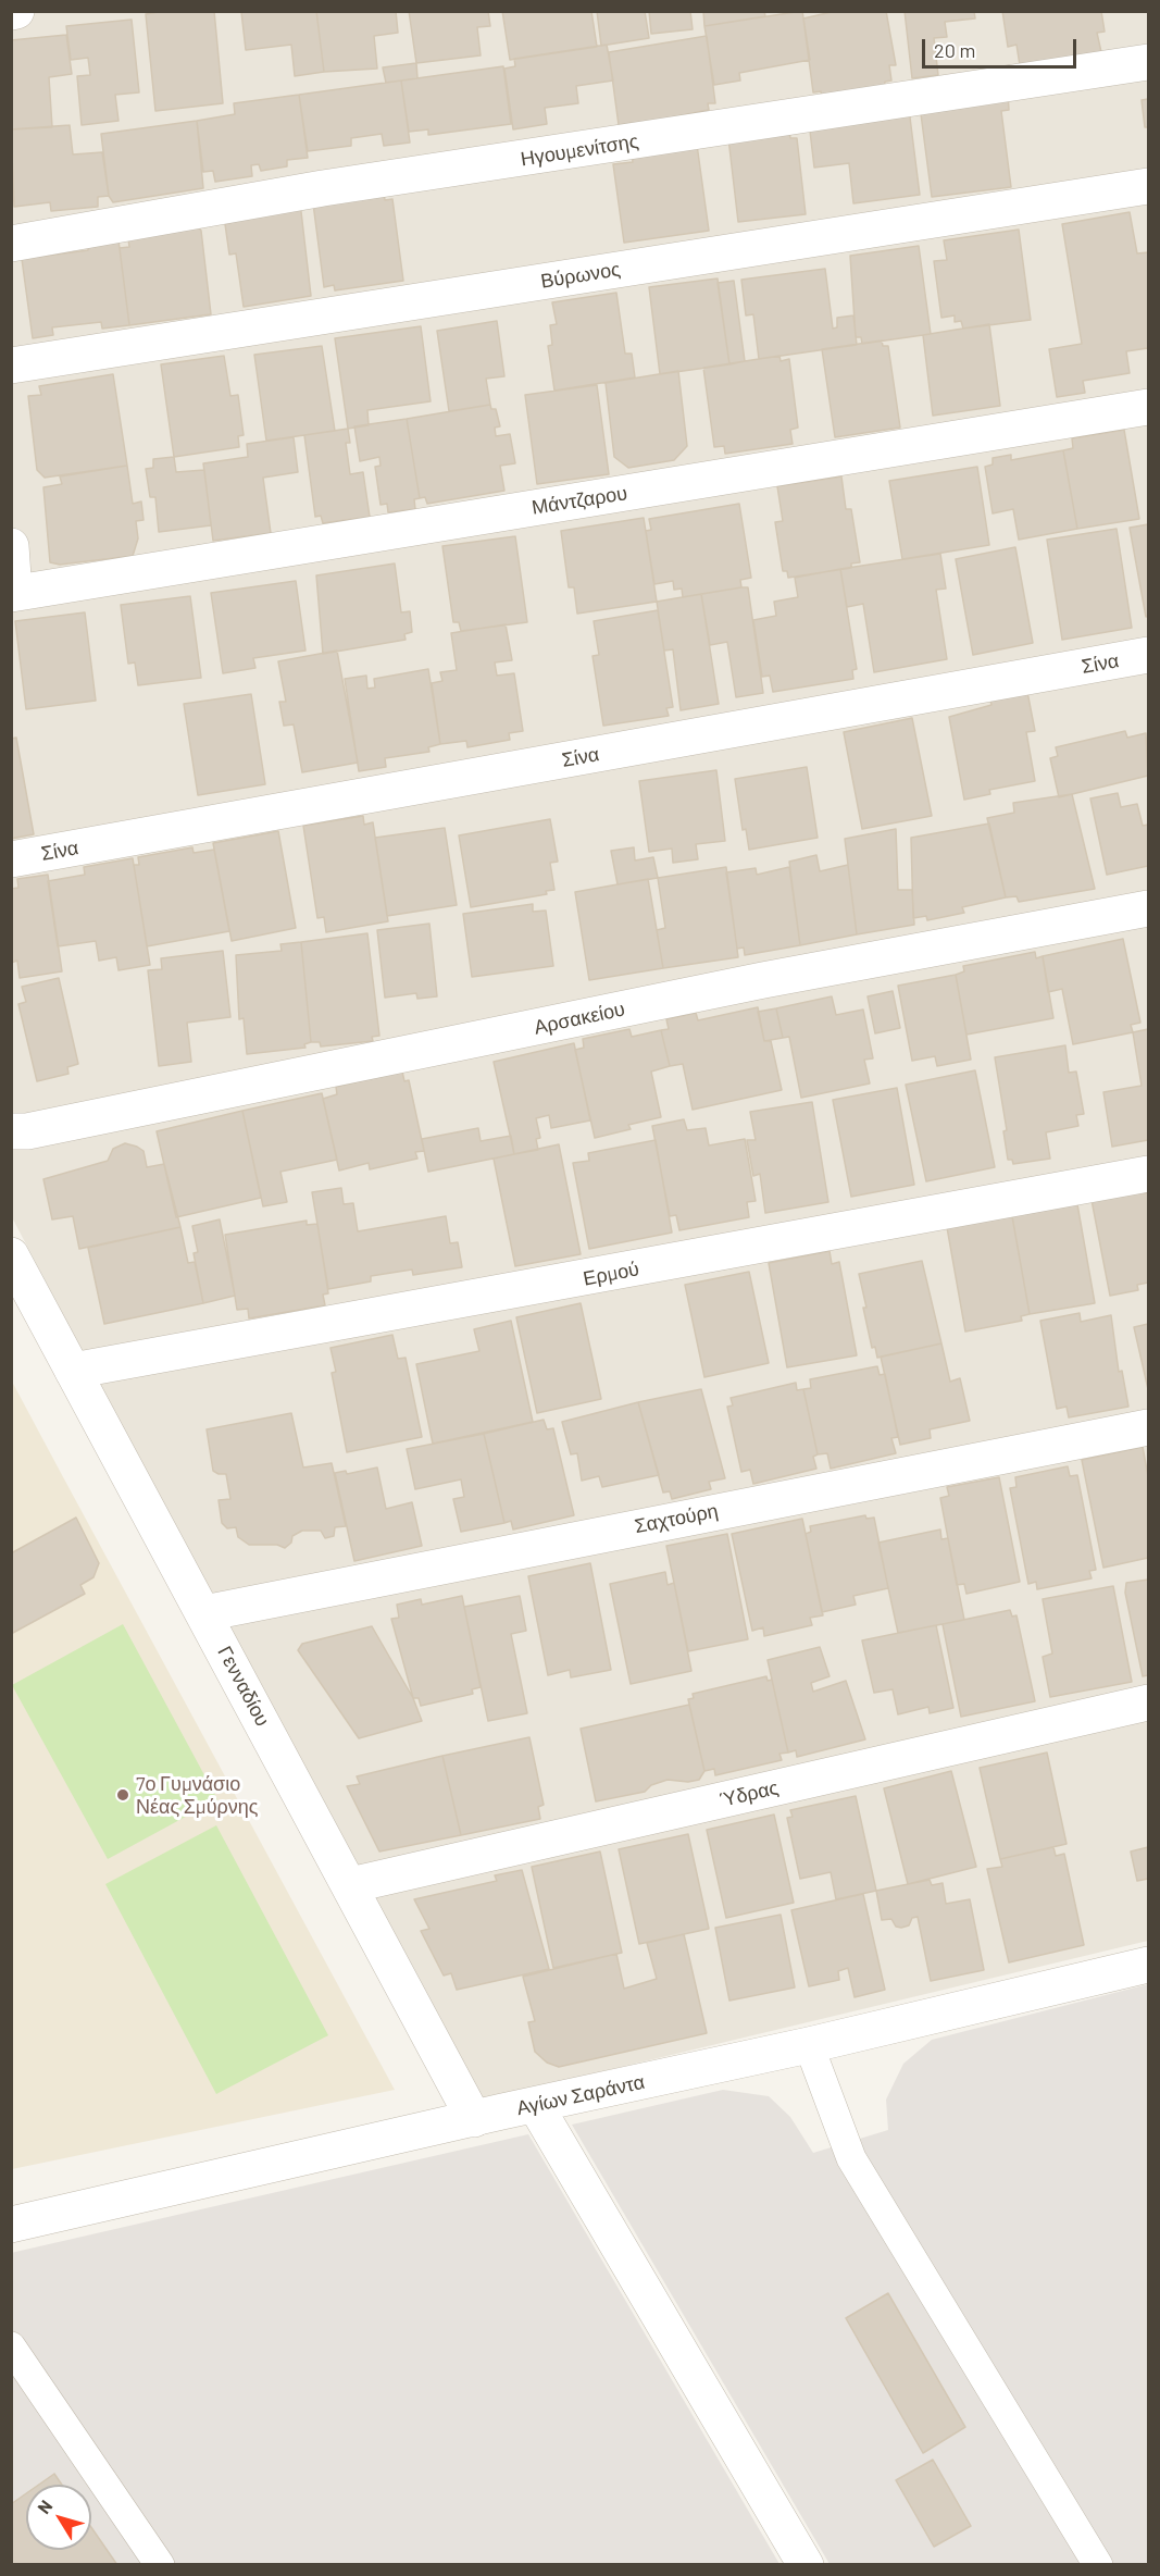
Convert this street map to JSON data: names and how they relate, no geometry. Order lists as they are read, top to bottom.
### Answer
{
  "streets": {
    "street": [
      "Ηγουμενίτσης",
      "Βύρωνος",
      "Μάντζαρου",
      "Σίνα",
      "Αρσακείου",
      "Ερμού",
      "Σαχτούρη",
      "Γενναδίου",
      "Ύδρας",
      "Αγίων Σαράντα"
    ]
  },
  "crossings": [
    ["Ερμού", "Γενναδίου"],
    ["Σαχτούρη", "Γενναδίου"],
    ["Γενναδίου", "Ύδρας"],
    ["Γενναδίου", "Αγίων Σαράντα"]
  ],
  "places": ["7ο Γυμνάσιο Νέας Σμύρνης"],
  "scale_bar": "20 m",
  "north": "top left"
}
